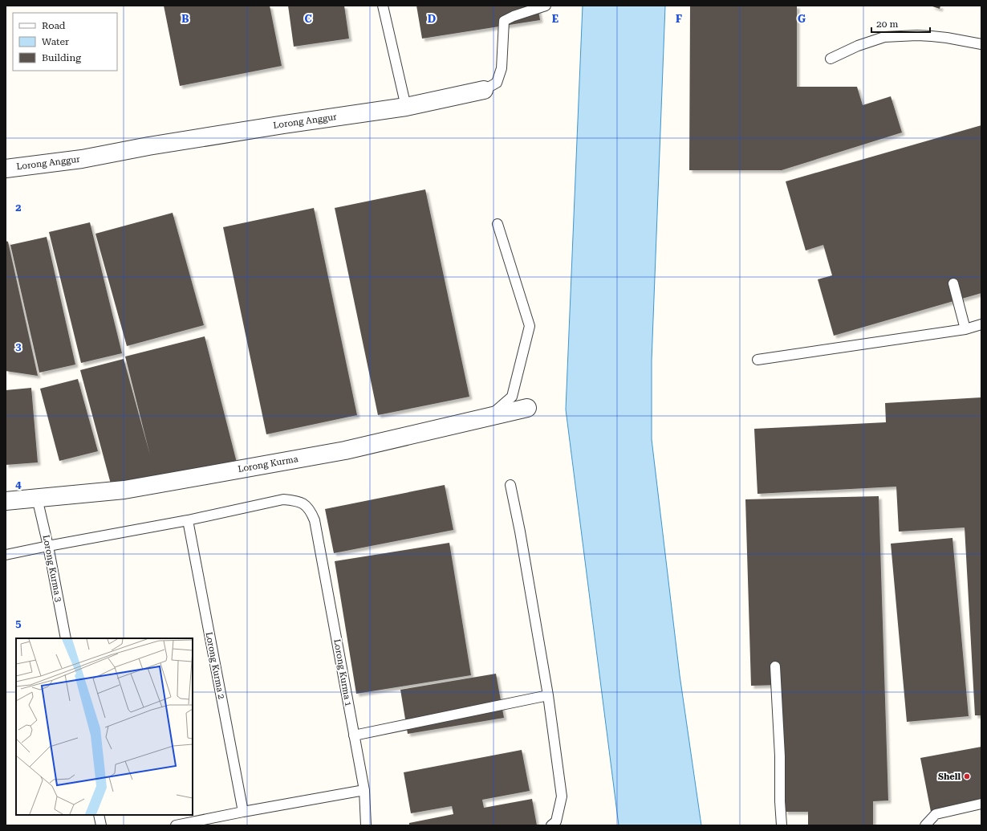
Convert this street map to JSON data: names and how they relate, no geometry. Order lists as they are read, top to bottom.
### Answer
{
  "streets": {
    "street": ["Lorong Anggur", "Lorong Kurma"],
    "lane": ["Lorong Kurma 3", "Lorong Kurma 2", "Lorong Kurma 1"]
  },
  "crossings": [
    ["Lorong Kurma", "Lorong Kurma 3"],
    ["Lorong Kurma 3", "Lorong Kurma 1"],
    ["Lorong Kurma 2", "Lorong Kurma 1"]
  ],
  "places": ["Shell"],
  "legend": ["Road", "Water", "Building"],
  "scale_bar": "20 m",
  "grid": {
    "columns": [
      "B",
      "C",
      "D",
      "E",
      "F",
      "G"
    ],
    "rows": [
      "2",
      "3",
      "4",
      "5"
    ]
  }
}
